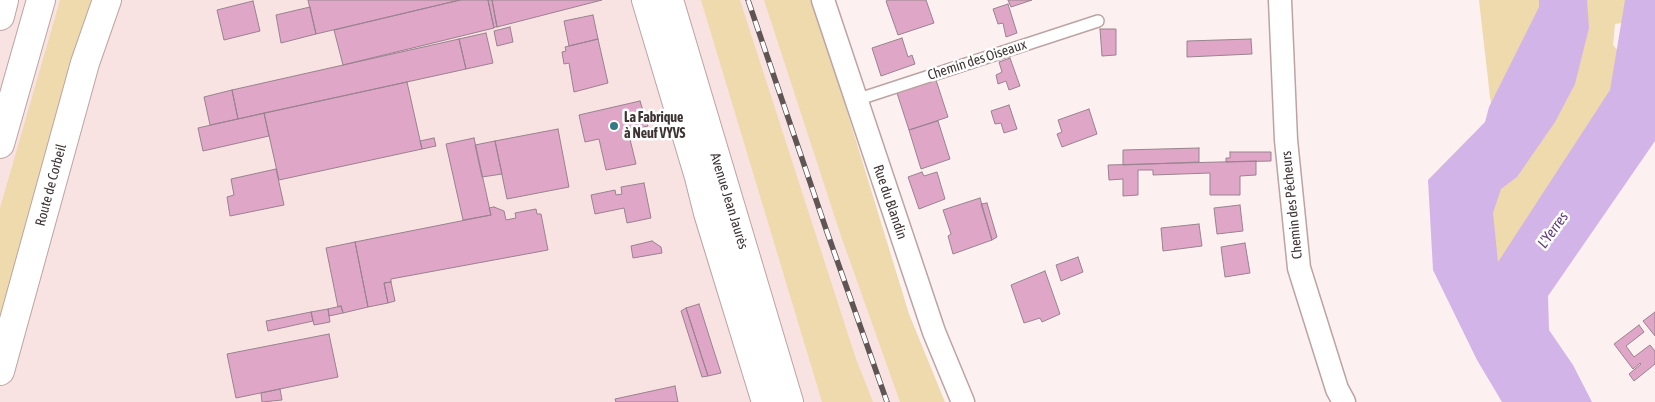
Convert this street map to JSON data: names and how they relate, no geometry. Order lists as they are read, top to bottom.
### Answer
{
  "streets": {
    "main road": ["Route de Corbeil", "Avenue Jean Jaurès"],
    "street": ["Rue du Blandin", "Chemin des Pêcheurs"],
    "lane": ["Chemin des Oiseaux"]
  },
  "crossings": [
    ["Chemin des Oiseaux", "Rue du Blandin"]
  ],
  "water": ["L'Yerres"],
  "places": ["La Fabrique à Neuf VYVS"]
}
